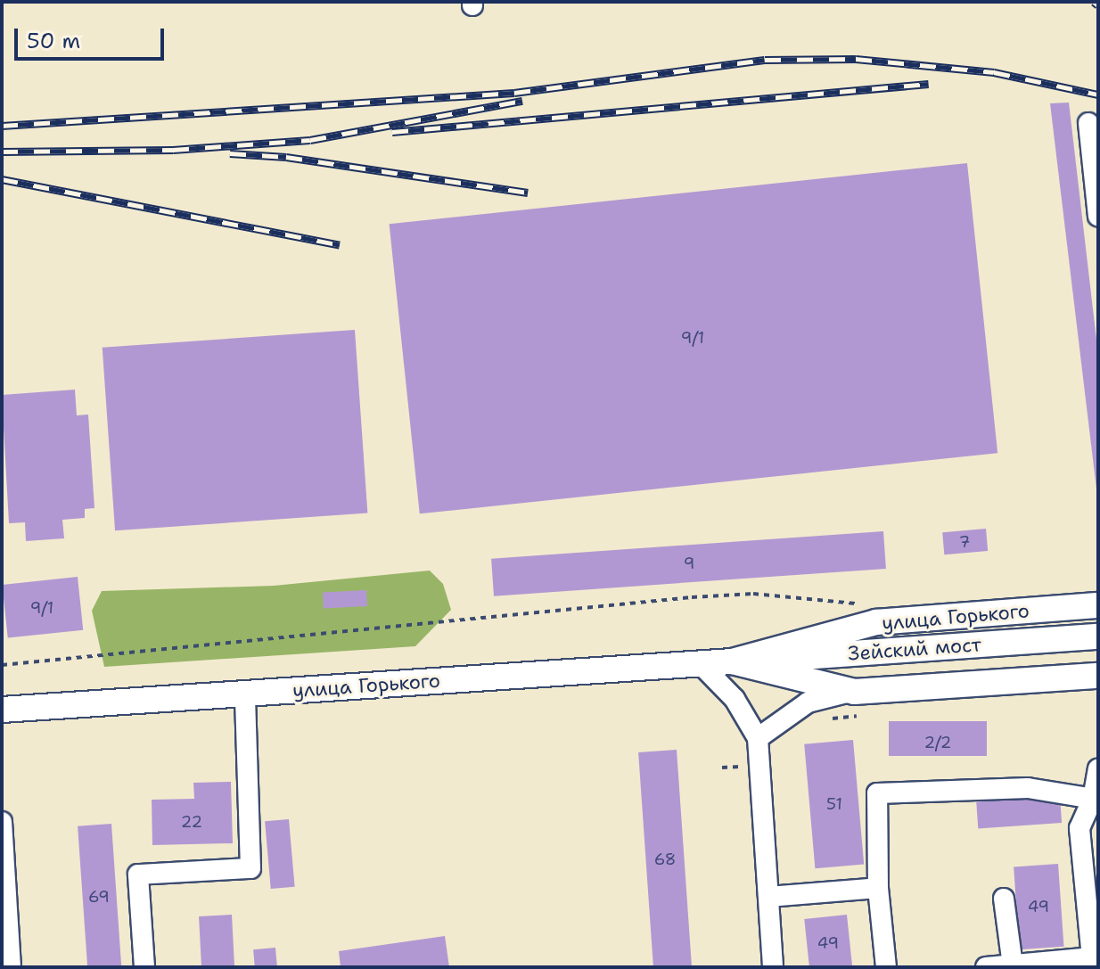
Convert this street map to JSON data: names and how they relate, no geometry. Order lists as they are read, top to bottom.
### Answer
{
  "streets": {
    "main road": ["улица Горького", "Зейский мост"]
  },
  "crossings": [
    ["улица Горького", "Зейский мост"]
  ],
  "house_numbers": [
    "9/1",
    "7",
    "9",
    "9/1",
    "2/2",
    "51",
    "22",
    "68",
    "69",
    "49",
    "49"
  ],
  "scale_bar": "50 m"
}
